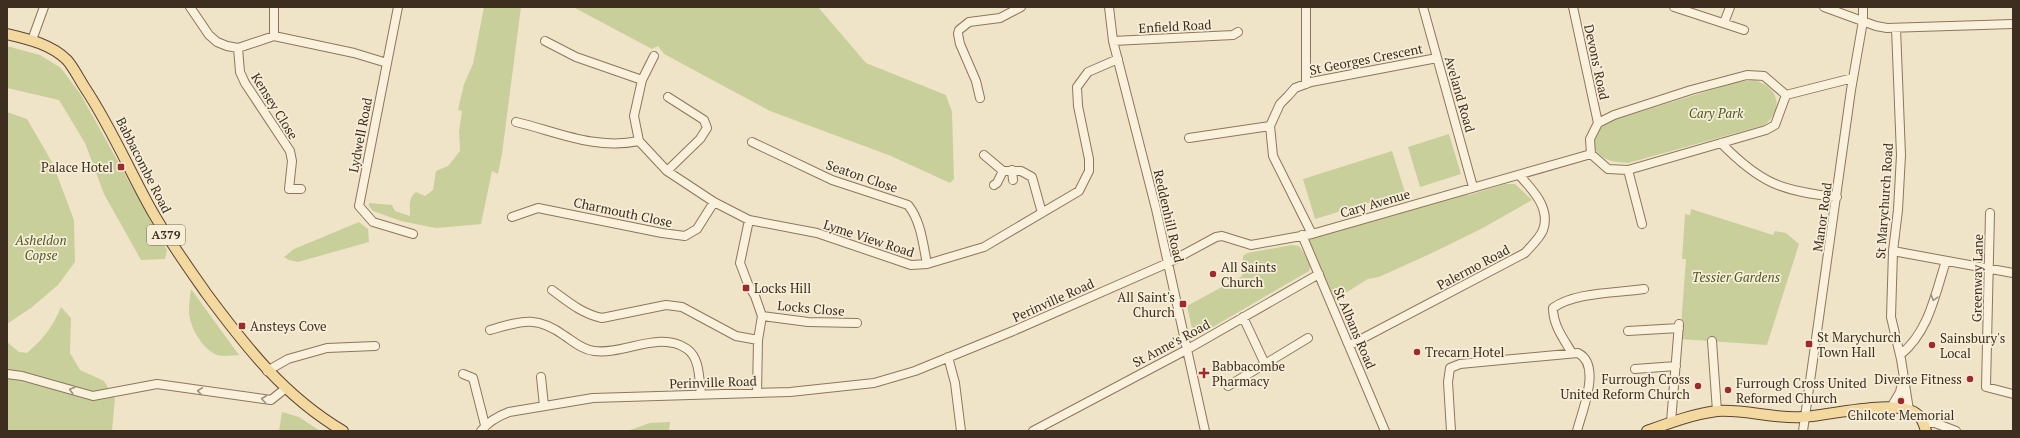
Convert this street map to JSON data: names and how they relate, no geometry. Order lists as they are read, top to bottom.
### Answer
{
  "streets": {
    "main road": ["Babbacombe Road", "A379"],
    "street": [
      "Enfield Road",
      "St Georges Crescent",
      "Devons' Road",
      "Aveland Road",
      "Kensey Close",
      "Lydwell Road",
      "Seaton Close",
      "St Marychurch Road",
      "Cary Avenue",
      "Charmouth Close",
      "Reddenhill Road",
      "Manor Road",
      "Lyme View Road",
      "Palermo Road",
      "Greenway Lane",
      "Perinville Road",
      "Locks Close",
      "St Albans Road",
      "St Anne's Road"
    ]
  },
  "crossings": [
    ["Enfield Road", "Reddenhill Road"],
    ["St Georges Crescent", "Aveland Road"],
    ["Aveland Road", "Cary Avenue"],
    ["Seaton Close", "Lyme View Road"],
    ["Cary Avenue", "Reddenhill Road"],
    ["Cary Avenue", "Palermo Road"],
    ["Cary Avenue", "Perinville Road"],
    ["Cary Avenue", "St Albans Road"],
    ["Charmouth Close", "Lyme View Road"],
    ["Reddenhill Road", "Lyme View Road"],
    ["Reddenhill Road", "Perinville Road"],
    ["Reddenhill Road", "St Anne's Road"],
    ["Palermo Road", "St Albans Road"],
    ["St Albans Road", "St Anne's Road"]
  ],
  "parks": ["Cary Park", "Asheldon Copse", "Tessier Gardens"],
  "places": {
    "transit": [
      "Palace Hotel",
      "Locks Hill",
      "All Saint's Church",
      "Ansteys Cove",
      "St Marychurch Town Hall"
    ],
    "other": [
      "All Saints Church",
      "Sainsbury's Local",
      "Trecarn Hotel",
      "Diverse Fitness",
      "Furrough Cross United Reform Church",
      "Furrough Cross United Reformed Church",
      "Chilcote Memorial"
    ],
    "health": ["Babbacombe Pharmacy"]
  }
}
